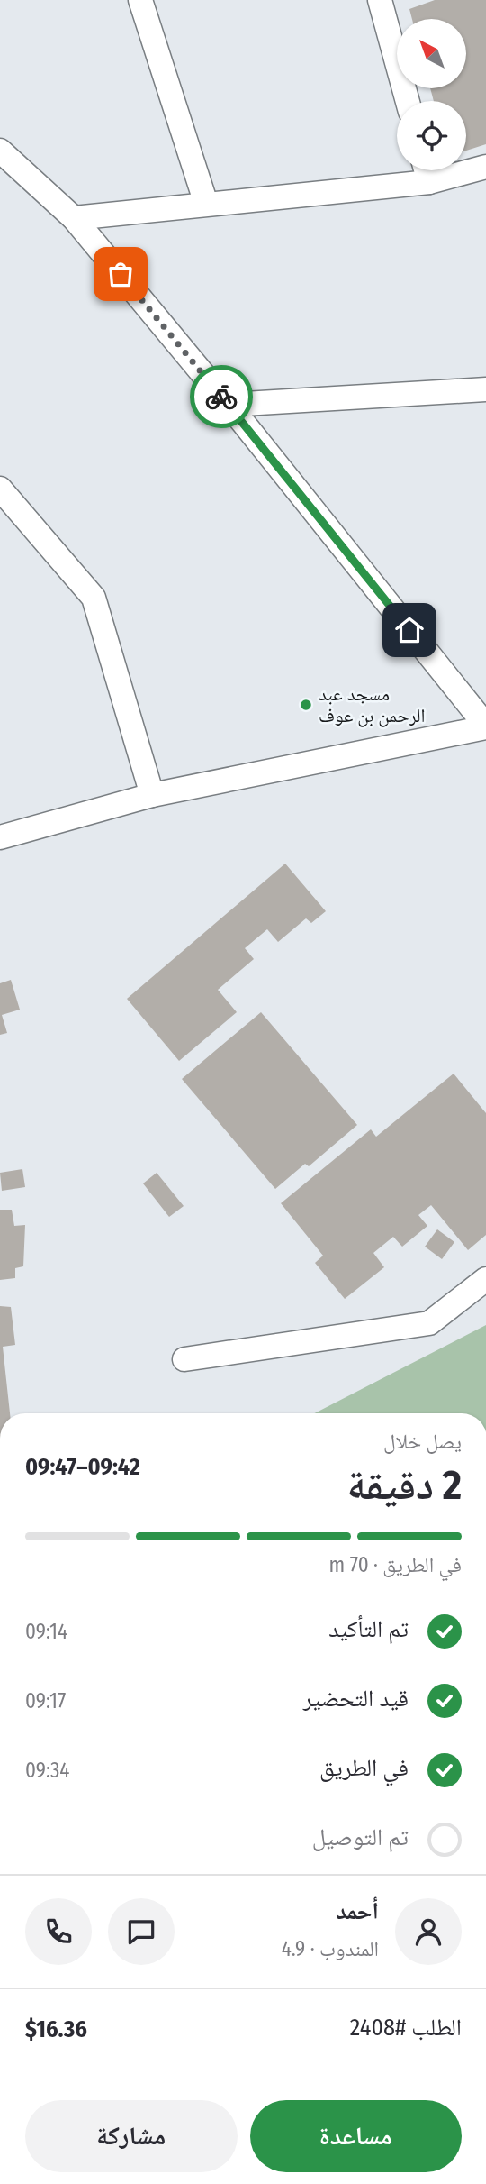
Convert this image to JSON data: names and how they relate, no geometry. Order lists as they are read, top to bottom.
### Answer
{
  "places": ["مسجد عبد الرحمن بن عوف"],
  "north": "top left",
  "page": {
    "heading": ["2 دقيقة", "يصل خلال", "09:42–09:47"],
    "panel": [
      "أحمد",
      "المندوب · 4.9",
      "الطلب #2408",
      "$16.36"
    ],
    "bar": "في الطريق · 70 m",
    "list": [
      ["تم التأكيد", "09:14"],
      ["قيد التحضير", "09:17"],
      ["في الطريق", "09:34"],
      "تم التوصيل"
    ],
    "buttons": ["مساعدة", "مشاركة"]
  }
}
